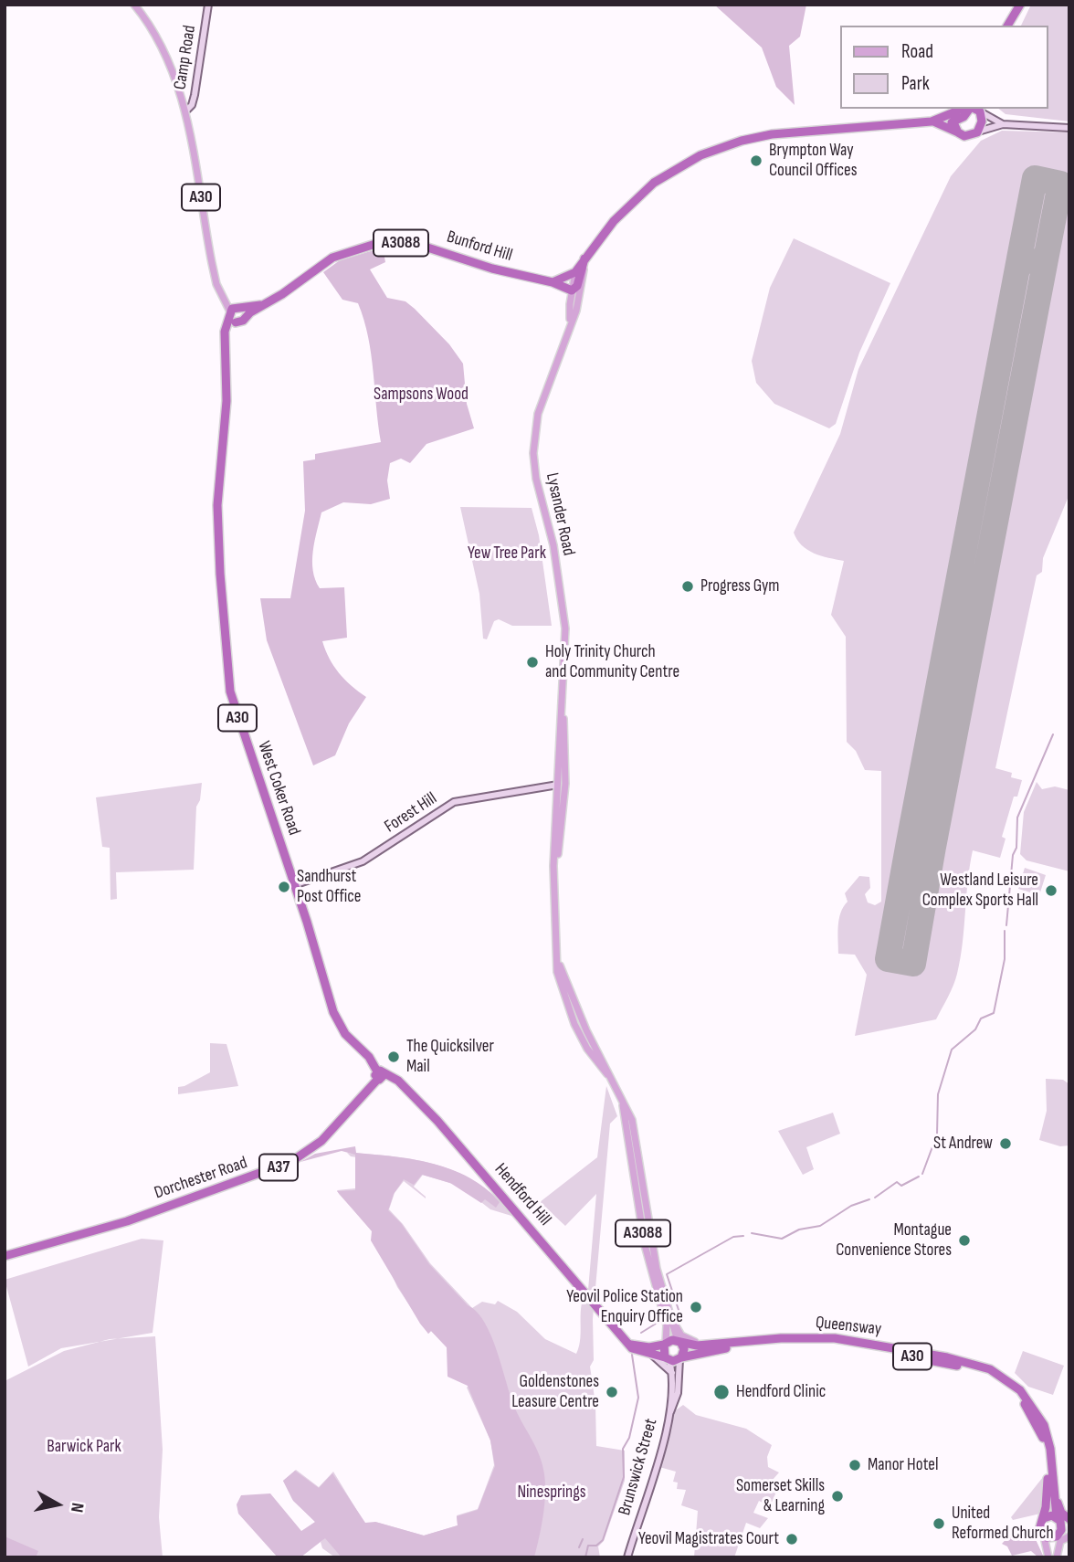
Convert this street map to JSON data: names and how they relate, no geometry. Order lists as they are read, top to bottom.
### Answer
{
  "streets": {
    "highway": [
      "A30",
      "A3088",
      "Bunford Hill",
      "West Coker Road",
      "A37",
      "Dorchester Road",
      "Hendford Hill",
      "Queensway"
    ],
    "main road": ["Lysander Road"],
    "street": ["Camp Road", "Forest Hill", "Brunswick Street"]
  },
  "crossings": [
    ["Camp Road", "A30"],
    ["A30", "West Coker Road"],
    ["A3088", "Bunford Hill"],
    ["A3088", "Lysander Road"],
    ["A3088", "Queensway"],
    ["Lysander Road", "Forest Hill"],
    ["West Coker Road", "Forest Hill"],
    ["West Coker Road", "Dorchester Road"],
    ["West Coker Road", "Hendford Hill"],
    ["Dorchester Road", "Hendford Hill"],
    ["Hendford Hill", "Queensway"],
    ["Hendford Hill", "Brunswick Street"],
    ["Queensway", "Brunswick Street"]
  ],
  "parks": [
    "Sampsons Wood",
    "Yew Tree Park",
    "Barwick Park",
    "Ninesprings"
  ],
  "places": [
    "Brympton Way Council Offices",
    "Progress Gym",
    "Holy Trinity Church and Community Centre",
    "Sandhurst Post Office",
    "Westland Leisure Complex Sports Hall",
    "The Quicksilver Mail",
    "St Andrew",
    "Montague Convenience Stores",
    "Yeovil Police Station Enquiry Office",
    "Goldenstones Leasure Centre",
    "Hendford Clinic",
    "Manor Hotel",
    "Somerset Skills & Learning",
    "United Reformed Church",
    "Yeovil Magistrates Court"
  ],
  "legend": ["Road", "Park"],
  "north": "right"
}
